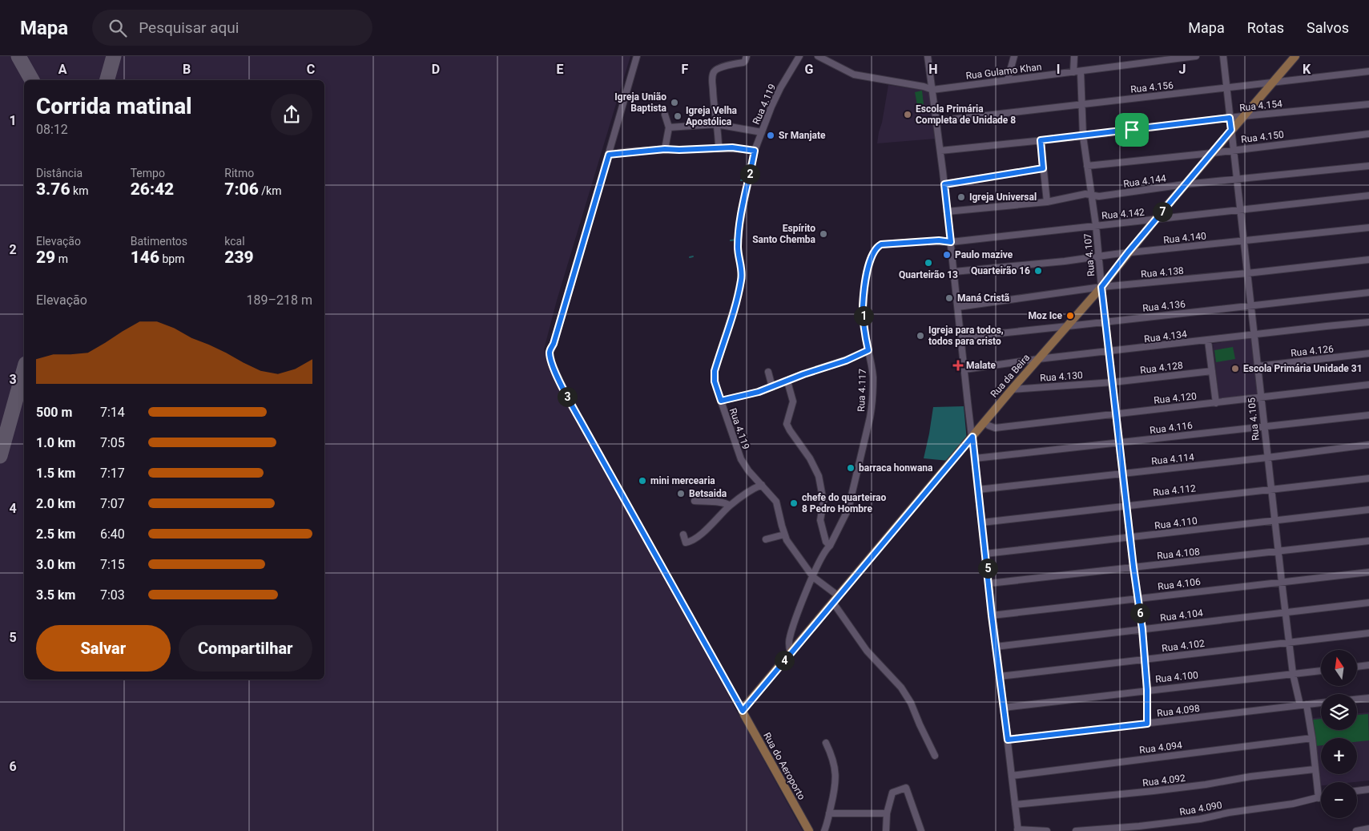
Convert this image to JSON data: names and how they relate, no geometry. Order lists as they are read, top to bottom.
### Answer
{
  "streets": {
    "main road": ["Rua da Beira", "Rua do Aeroporto"],
    "street": [
      "Rua Gulamo Khan",
      "Rua 4.156",
      "Rua 4.119",
      "Rua 4.154",
      "Rua 4.150",
      "Rua 4.144",
      "Rua 4.142",
      "Rua 4.140",
      "Rua 4.107",
      "Rua 4.138",
      "Rua 4.136",
      "Rua 4.134",
      "Rua 4.126",
      "Rua 4.128",
      "Rua 4.130",
      "Rua 4.117",
      "Rua 4.120",
      "Rua 4.105",
      "Rua 4.116",
      "Rua 4.114",
      "Rua 4.112",
      "Rua 4.110",
      "Rua 4.108",
      "Rua 4.106",
      "Rua 4.104",
      "Rua 4.102",
      "Rua 4.100",
      "Rua 4.098",
      "Rua 4.094",
      "Rua 4.092",
      "Rua 4.090"
    ]
  },
  "crossings": [
    ["Rua Gulamo Khan", "Rua 4.107"],
    ["Rua 4.156", "Rua 4.107"],
    ["Rua 4.156", "Rua da Beira"],
    ["Rua 4.119", "Rua da Beira"],
    ["Rua 4.119", "Rua 4.117"],
    ["Rua 4.154", "Rua 4.107"],
    ["Rua 4.154", "Rua da Beira"],
    ["Rua 4.150", "Rua 4.107"],
    ["Rua 4.150", "Rua da Beira"],
    ["Rua 4.150", "Rua 4.105"],
    ["Rua 4.144", "Rua 4.107"],
    ["Rua 4.144", "Rua da Beira"],
    ["Rua 4.144", "Rua 4.105"],
    ["Rua 4.142", "Rua 4.107"],
    ["Rua 4.142", "Rua da Beira"],
    ["Rua 4.142", "Rua 4.117"],
    ["Rua 4.142", "Rua 4.105"],
    ["Rua 4.140", "Rua 4.107"],
    ["Rua 4.140", "Rua da Beira"],
    ["Rua 4.140", "Rua 4.105"],
    ["Rua 4.107", "Rua 4.138"],
    ["Rua 4.107", "Rua 4.136"],
    ["Rua 4.107", "Rua 4.134"],
    ["Rua 4.107", "Rua 4.128"],
    ["Rua 4.107", "Rua da Beira"],
    ["Rua 4.107", "Rua 4.130"],
    ["Rua 4.107", "Rua 4.120"],
    ["Rua 4.107", "Rua 4.116"],
    ["Rua 4.107", "Rua 4.114"],
    ["Rua 4.107", "Rua 4.112"],
    ["Rua 4.107", "Rua 4.110"],
    ["Rua 4.107", "Rua 4.108"],
    ["Rua 4.107", "Rua 4.106"],
    ["Rua 4.107", "Rua 4.104"],
    ["Rua 4.107", "Rua 4.102"],
    ["Rua 4.107", "Rua 4.100"],
    ["Rua 4.107", "Rua 4.098"],
    ["Rua 4.138", "Rua da Beira"],
    ["Rua 4.138", "Rua 4.105"],
    ["Rua 4.136", "Rua da Beira"],
    ["Rua 4.136", "Rua 4.105"],
    ["Rua 4.134", "Rua da Beira"],
    ["Rua 4.134", "Rua 4.105"],
    ["Rua 4.126", "Rua 4.105"],
    ["Rua 4.128", "Rua 4.130"],
    ["Rua da Beira", "Rua 4.130"],
    ["Rua da Beira", "Rua 4.117"],
    ["Rua da Beira", "Rua 4.120"],
    ["Rua da Beira", "Rua 4.105"],
    ["Rua da Beira", "Rua do Aeroporto"],
    ["Rua 4.120", "Rua 4.105"],
    ["Rua 4.105", "Rua 4.116"],
    ["Rua 4.105", "Rua 4.114"],
    ["Rua 4.105", "Rua 4.112"],
    ["Rua 4.105", "Rua 4.110"],
    ["Rua 4.105", "Rua 4.108"],
    ["Rua 4.105", "Rua 4.106"],
    ["Rua 4.105", "Rua 4.104"],
    ["Rua 4.105", "Rua 4.102"],
    ["Rua 4.105", "Rua 4.100"],
    ["Rua 4.105", "Rua 4.098"],
    ["Rua 4.105", "Rua 4.094"],
    ["Rua 4.105", "Rua 4.092"],
    ["Rua 4.105", "Rua 4.090"]
  ],
  "places": {
    "other": [
      "Igreja União Baptista",
      "Escola Primária Completa de Unidade 8",
      "Igreja Velha Apostólica",
      "Sr Manjate",
      "Igreja Universal",
      "Espírito Santo Chemba",
      "Paulo mazive",
      "Quarteirão 13",
      "Quarteirão 16",
      "Maná Cristã",
      "Moz Ice",
      "Igreja para todos, todos para cristo",
      "Escola Primária Unidade 31",
      "barraca honwana",
      "mini mercearia",
      "Betsaida",
      "chefe do quarteirao 8 Pedro Hombre"
    ],
    "health": ["Malate"]
  },
  "north": "top",
  "page": {
    "header": "Mapa",
    "search": "Pesquisar aqui",
    "nav": ["Mapa", "Rotas", "Salvos"],
    "heading": ["Corrida matinal", "08:12"],
    "stats": [
      ["Distância", "3.76 km"],
      ["Tempo", "26:42"],
      ["Ritmo", "7:06 /km"],
      ["Elevação", "29 m"],
      ["Batimentos", "146 bpm"],
      ["kcal", "239"]
    ],
    "pins": [
      "2",
      "7",
      "1",
      "3",
      "5",
      "6",
      "4"
    ],
    "chart": ["Elevação", "189–218 m"],
    "list": [
      {
        "name": "500 m",
        "note": "7:14"
      },
      {
        "name": "1.0 km",
        "note": "7:05"
      },
      {
        "name": "1.5 km",
        "note": "7:17"
      },
      {
        "name": "2.0 km",
        "note": "7:07"
      },
      {
        "name": "2.5 km",
        "note": "6:40"
      },
      {
        "name": "3.0 km",
        "note": "7:15"
      },
      {
        "name": "3.5 km",
        "note": "7:03"
      }
    ],
    "buttons": ["Salvar", "Compartilhar"],
    "map_buttons": ["+", "−"]
  },
  "grid": {
    "columns": [
      "A",
      "B",
      "C",
      "D",
      "E",
      "F",
      "G",
      "H",
      "I",
      "J",
      "K"
    ],
    "rows": [
      "1",
      "2",
      "3",
      "4",
      "5",
      "6"
    ]
  }
}
